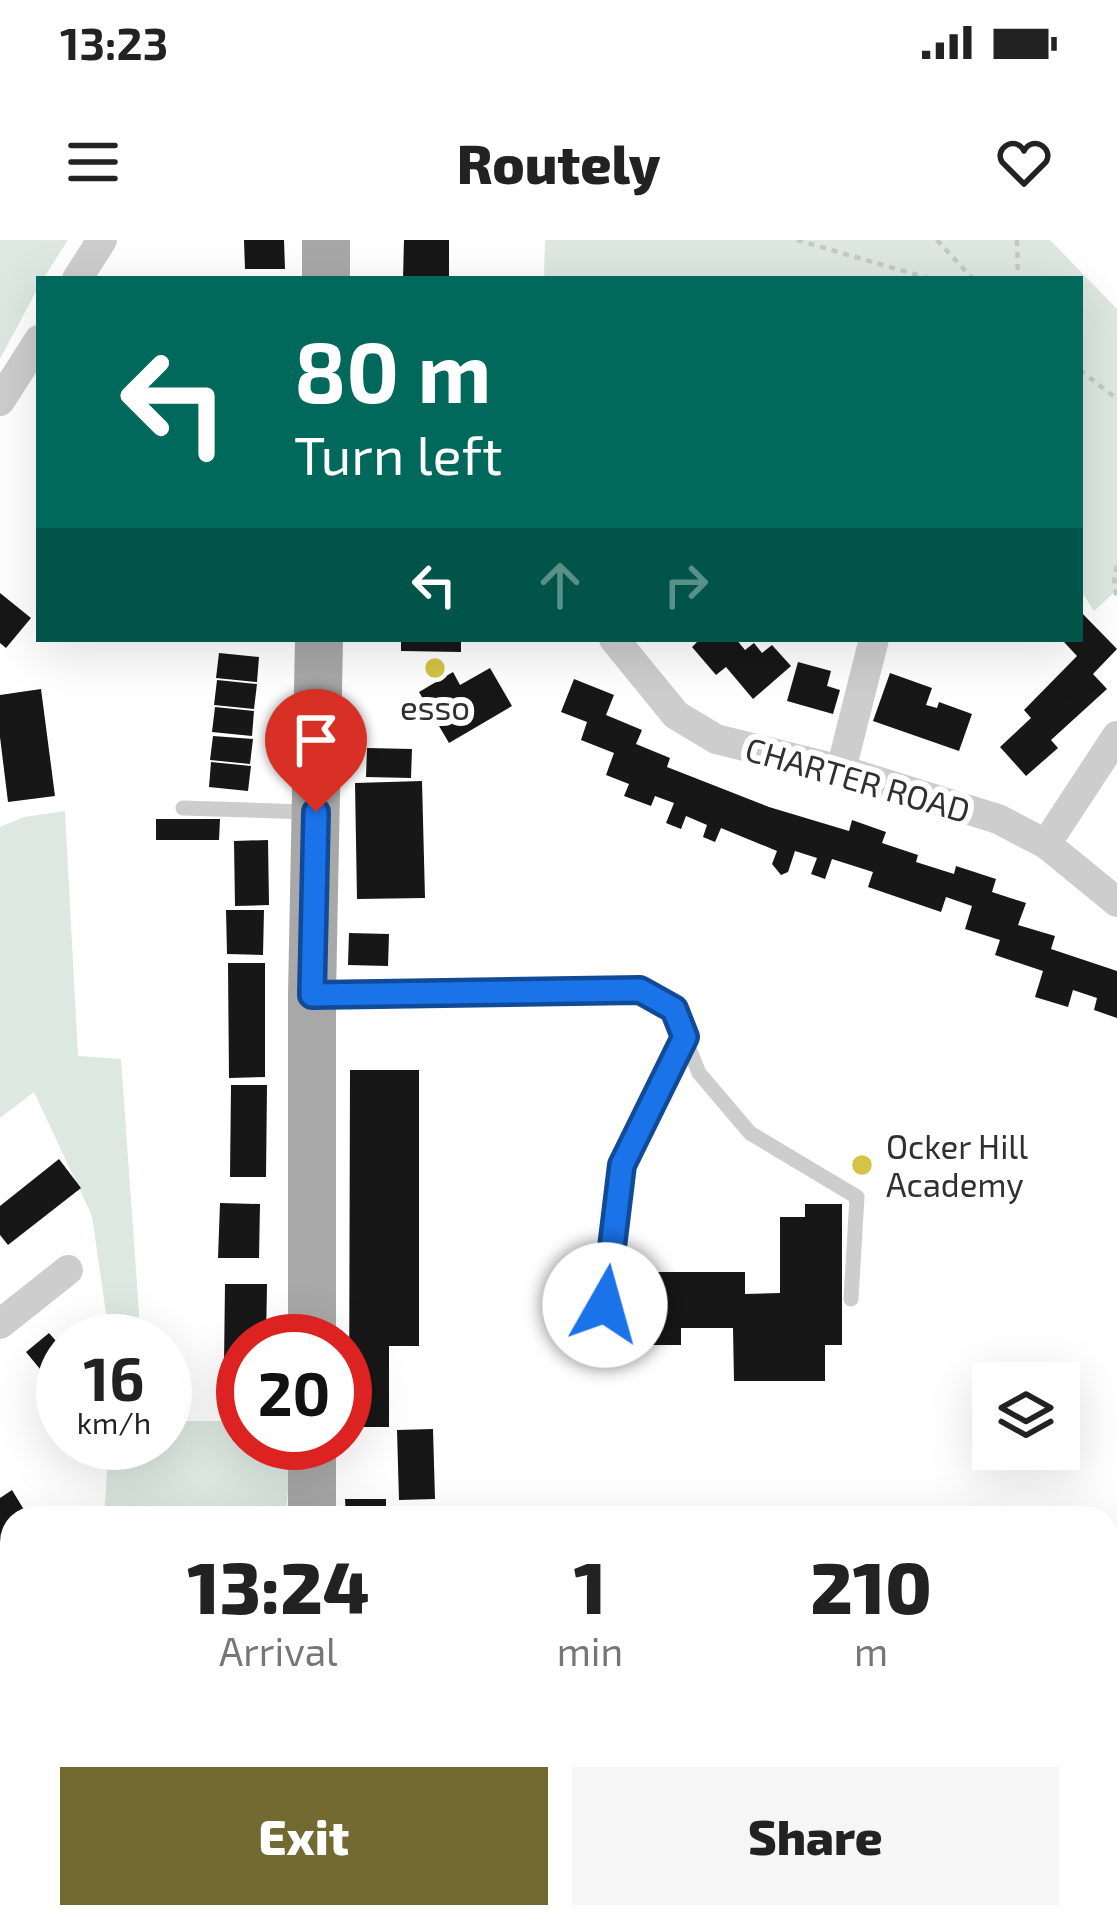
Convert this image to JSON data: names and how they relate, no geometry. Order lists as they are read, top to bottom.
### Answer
{
  "streets": {
    "street": ["CHARTER ROAD"]
  },
  "places": ["esso", "Ocker Hill Academy"],
  "page": {
    "status": "13:23",
    "header": "Routely",
    "turn": ["80 m", "Turn left"],
    "speed": "16 km/h",
    "limit": "20",
    "eta": [
      "13:24",
      "Arrival",
      "1",
      "min",
      "210",
      "m"
    ],
    "buttons": ["Exit", "Share"]
  }
}
